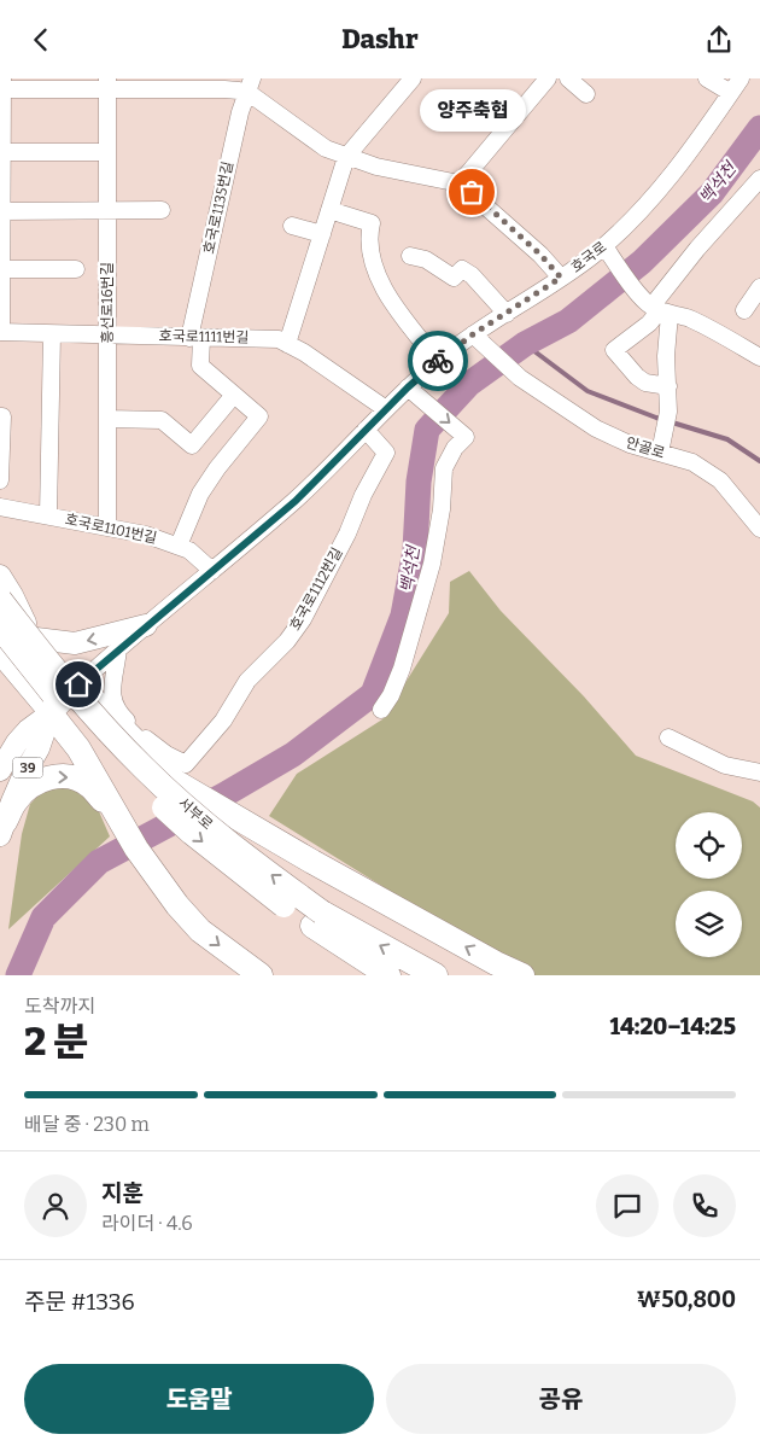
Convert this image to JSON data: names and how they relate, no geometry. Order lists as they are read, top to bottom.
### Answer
{
  "streets": {
    "highway": ["서부로"],
    "main road": ["호국로", "39"],
    "street": [
      "호국로1135번길",
      "흥선로16번길",
      "호국로1111번길",
      "안골로",
      "호국로1101번길",
      "호국로1112번길"
    ]
  },
  "crossings": [
    ["호국로1135번길", "호국로1111번길"],
    ["호국로", "호국로1111번길"],
    ["호국로", "안골로"],
    ["호국로", "호국로1101번길"],
    ["호국로", "호국로1112번길"],
    ["흥선로16번길", "호국로1111번길"],
    ["흥선로16번길", "호국로1101번길"]
  ],
  "water": ["백석천"],
  "places": ["양주축협"],
  "page": {
    "header": "Dashr",
    "bubble": "양주축협",
    "heading": ["2 분", "도착까지", "14:20–14:25"],
    "panel": [
      "지훈",
      "라이더 · 4.6",
      "주문 #1336",
      "₩50,800"
    ],
    "bar": "배달 중 · 230 m",
    "buttons": ["도움말", "공유"]
  }
}
